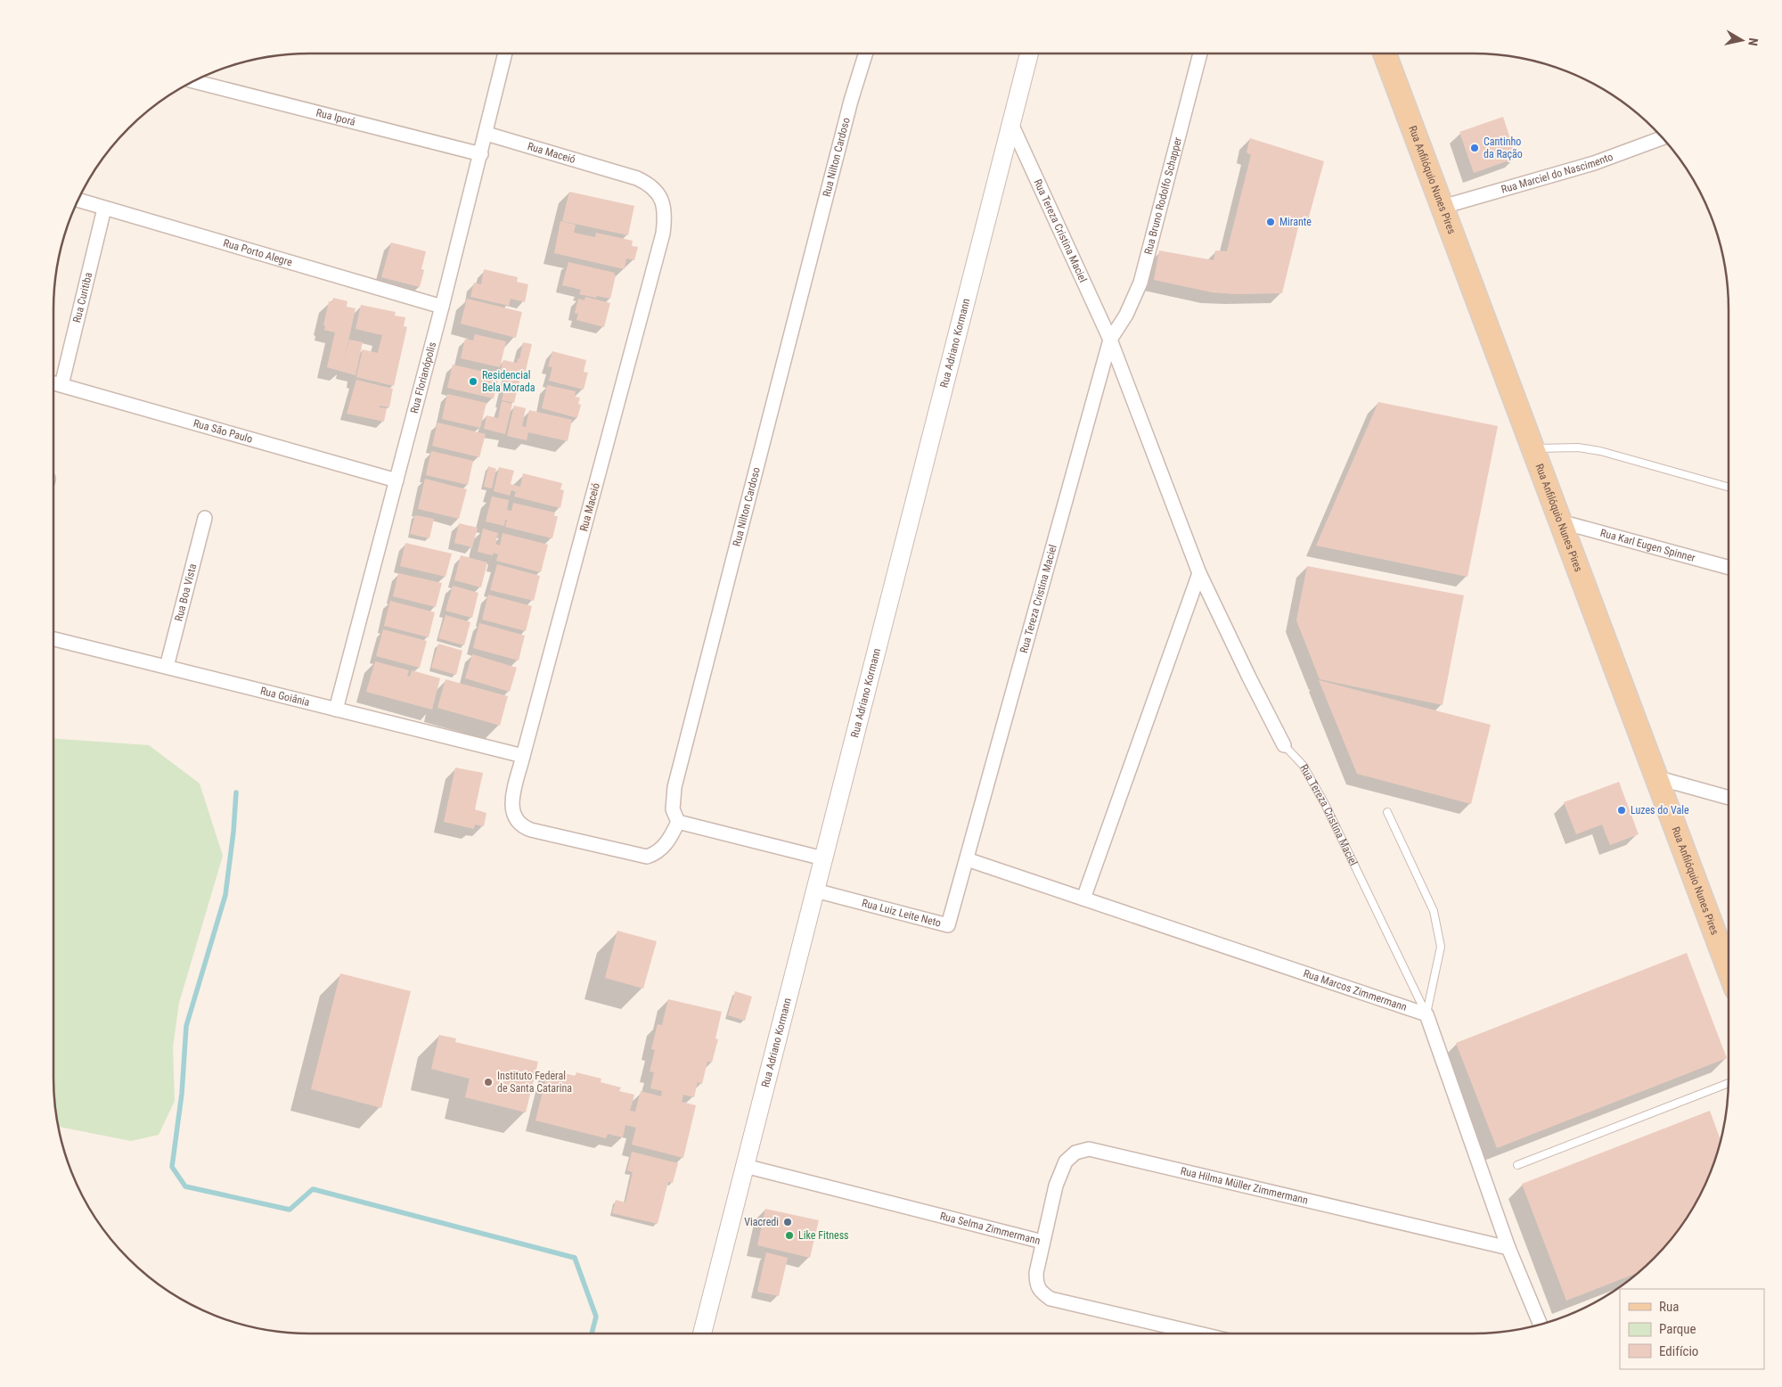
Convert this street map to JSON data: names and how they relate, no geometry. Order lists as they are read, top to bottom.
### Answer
{
  "streets": {
    "main road": ["Rua Anfilóquio Nunes Pires"],
    "street": [
      "Rua Iporá",
      "Rua Maceió",
      "Rua Nilton Cardoso",
      "Rua Marciel do Nascimento",
      "Rua Bruno Rodolfo Schapper",
      "Rua Tereza Cristina Maciel",
      "Rua Porto Alegre",
      "Rua Curitiba",
      "Rua Adriano Kormann",
      "Rua Florianópolis",
      "Rua São Paulo",
      "Rua Karl Eugen Spinner",
      "Rua Boa Vista",
      "Rua Goiânia",
      "Rua Luiz Leite Neto",
      "Rua Marcos Zimmermann",
      "Rua Hilma Müller Zimmermann",
      "Rua Selma Zimmermann"
    ]
  },
  "crossings": [
    ["Rua Iporá", "Rua Florianópolis"],
    ["Rua Maceió", "Rua Nilton Cardoso"],
    ["Rua Maceió", "Rua Florianópolis"],
    ["Rua Maceió", "Rua Goiânia"],
    ["Rua Marciel do Nascimento", "Rua Anfilóquio Nunes Pires"],
    ["Rua Anfilóquio Nunes Pires", "Rua Karl Eugen Spinner"],
    ["Rua Bruno Rodolfo Schapper", "Rua Tereza Cristina Maciel"],
    ["Rua Tereza Cristina Maciel", "Rua Adriano Kormann"],
    ["Rua Tereza Cristina Maciel", "Rua Luiz Leite Neto"],
    ["Rua Tereza Cristina Maciel", "Rua Marcos Zimmermann"],
    ["Rua Porto Alegre", "Rua Curitiba"],
    ["Rua Porto Alegre", "Rua Florianópolis"],
    ["Rua Curitiba", "Rua São Paulo"],
    ["Rua Adriano Kormann", "Rua Luiz Leite Neto"],
    ["Rua Adriano Kormann", "Rua Selma Zimmermann"],
    ["Rua Florianópolis", "Rua São Paulo"],
    ["Rua Florianópolis", "Rua Goiânia"],
    ["Rua Boa Vista", "Rua Goiânia"],
    ["Rua Luiz Leite Neto", "Rua Marcos Zimmermann"],
    ["Rua Hilma Müller Zimmermann", "Rua Selma Zimmermann"]
  ],
  "places": [
    "Cantinho da Ração",
    "Mirante",
    "Residencial Bela Morada",
    "Luzes do Vale",
    "Instituto Federal de Santa Catarina",
    "Viacredi",
    "Like Fitness"
  ],
  "legend": ["Rua", "Parque", "Edifício"],
  "north": "right"
}
